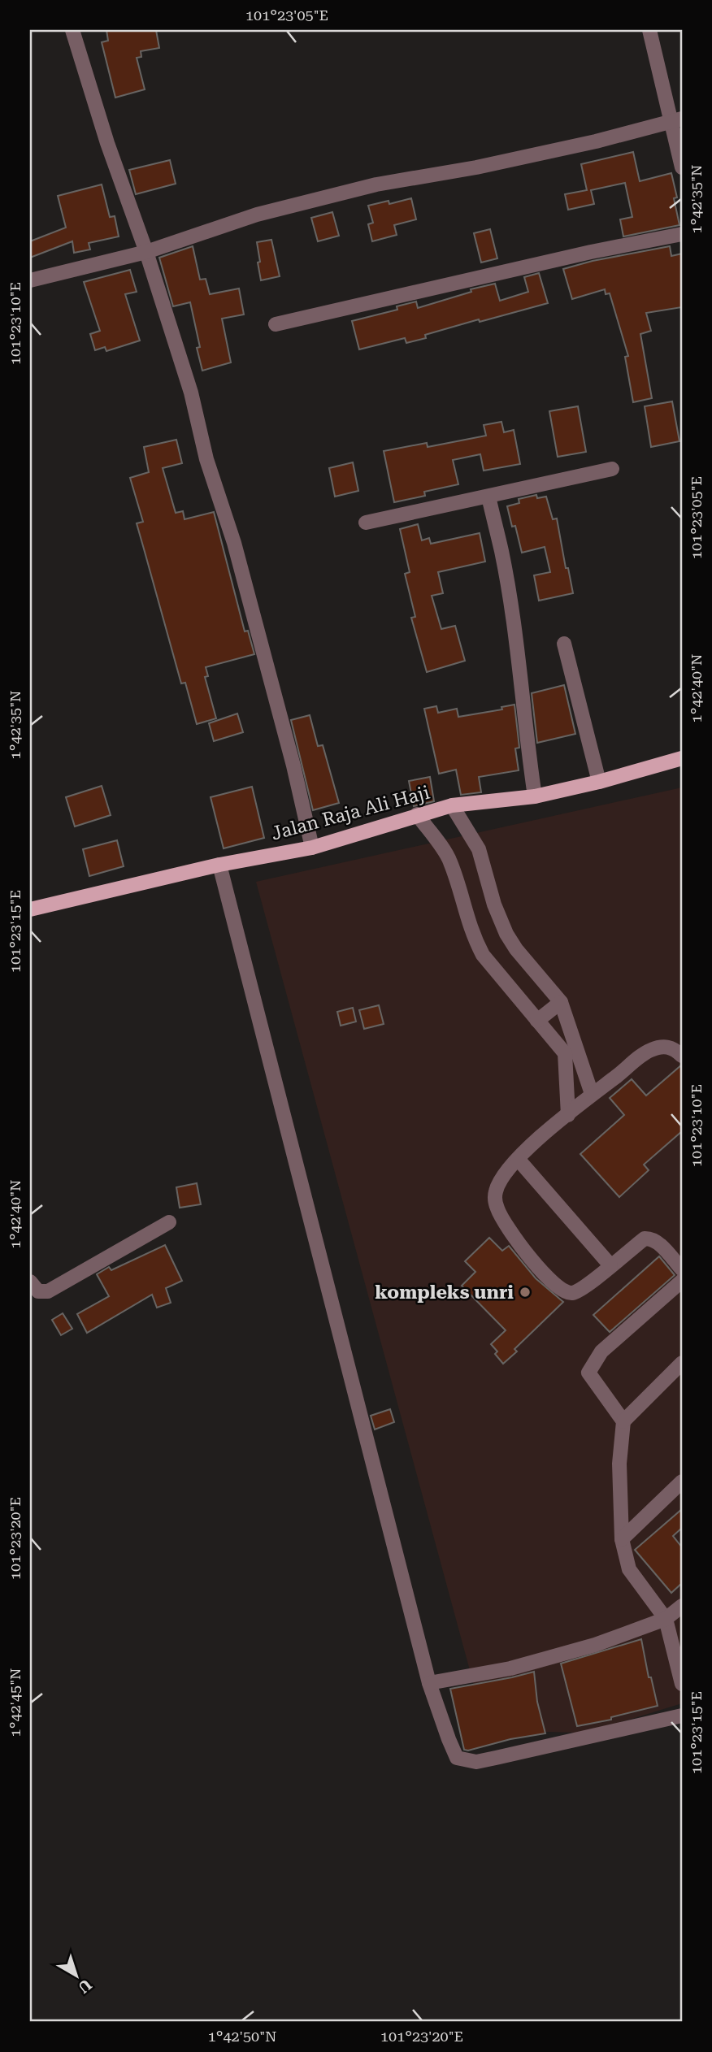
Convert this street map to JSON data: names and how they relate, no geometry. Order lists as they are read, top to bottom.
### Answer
{
  "streets": {
    "main road": ["Jalan Raja Ali Haji"]
  },
  "places": ["kompleks unri"],
  "north": "bottom right",
  "coordinates": [
    "101°23'05\"E",
    "1°42'35\"N",
    "101°23'10\"E",
    "1°42'40\"N",
    "101°23'15\"E",
    "101°23'20\"E",
    "1°42'45\"N",
    "1°42'50\"N"
  ]
}
